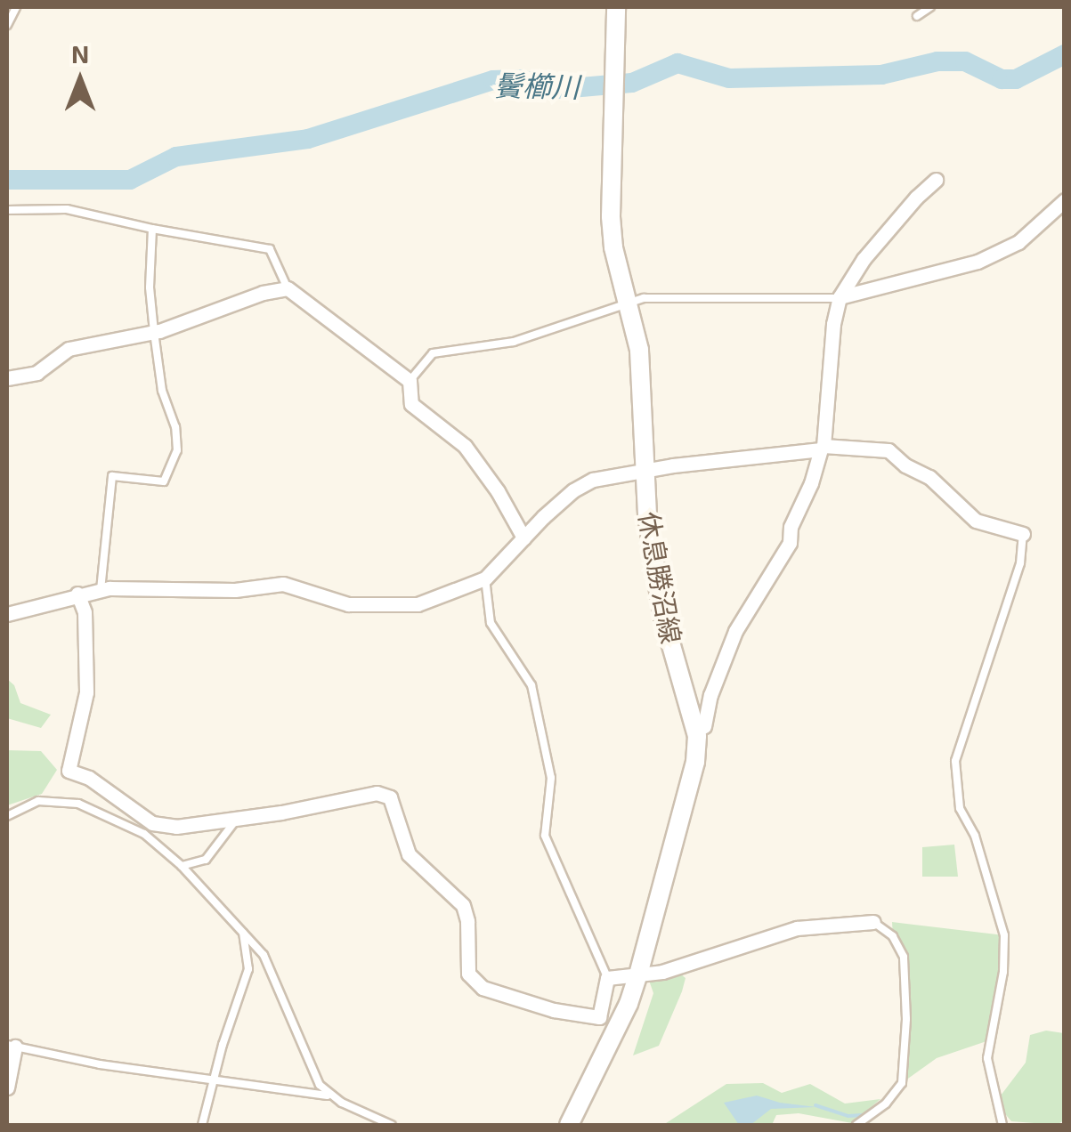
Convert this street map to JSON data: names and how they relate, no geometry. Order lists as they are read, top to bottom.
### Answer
{
  "streets": {
    "main road": ["休息勝沼線"]
  },
  "water": ["鬢櫛川"],
  "north": "top"
}
